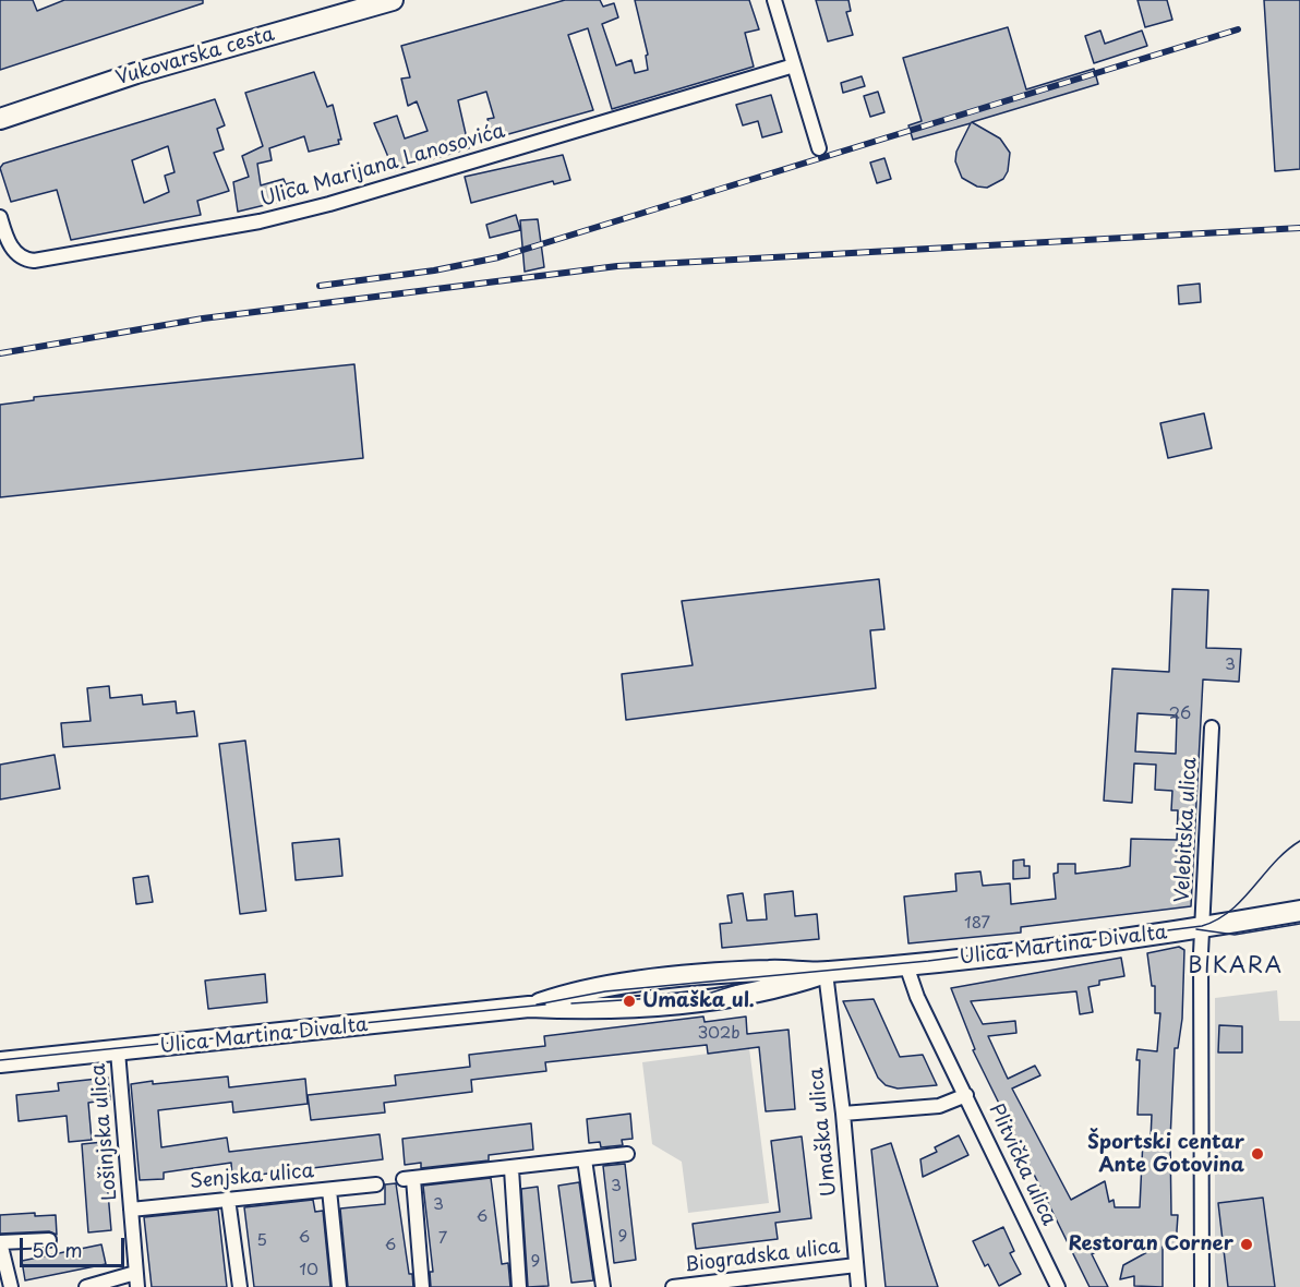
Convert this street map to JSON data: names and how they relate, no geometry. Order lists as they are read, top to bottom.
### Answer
{
  "streets": {
    "street": [
      "Vukovarska cesta",
      "Ulica Marijana Lanosovića",
      "Velebitska ulica",
      "Ulica Martina Divalta",
      "Lošinjska ulica",
      "Umaška ulica",
      "Plitvička ulica",
      "Senjska ulica",
      "Biogradska ulica"
    ]
  },
  "crossings": [
    ["Velebitska ulica", "Ulica Martina Divalta"],
    ["Ulica Martina Divalta", "Lošinjska ulica"],
    ["Ulica Martina Divalta", "Umaška ulica"],
    ["Ulica Martina Divalta", "Plitvička ulica"],
    ["Lošinjska ulica", "Senjska ulica"],
    ["Umaška ulica", "Plitvička ulica"],
    ["Umaška ulica", "Biogradska ulica"]
  ],
  "districts": ["BIKARA"],
  "places": ["Umaška ul.", "Športski centar Ante Gotovina", "Restoran Corner"],
  "house_numbers": [
    "3",
    "26",
    "187",
    "302b",
    "3",
    "3",
    "6",
    "9",
    "6",
    "7",
    "5",
    "6",
    "9",
    "10"
  ],
  "scale_bar": "50 m"
}
